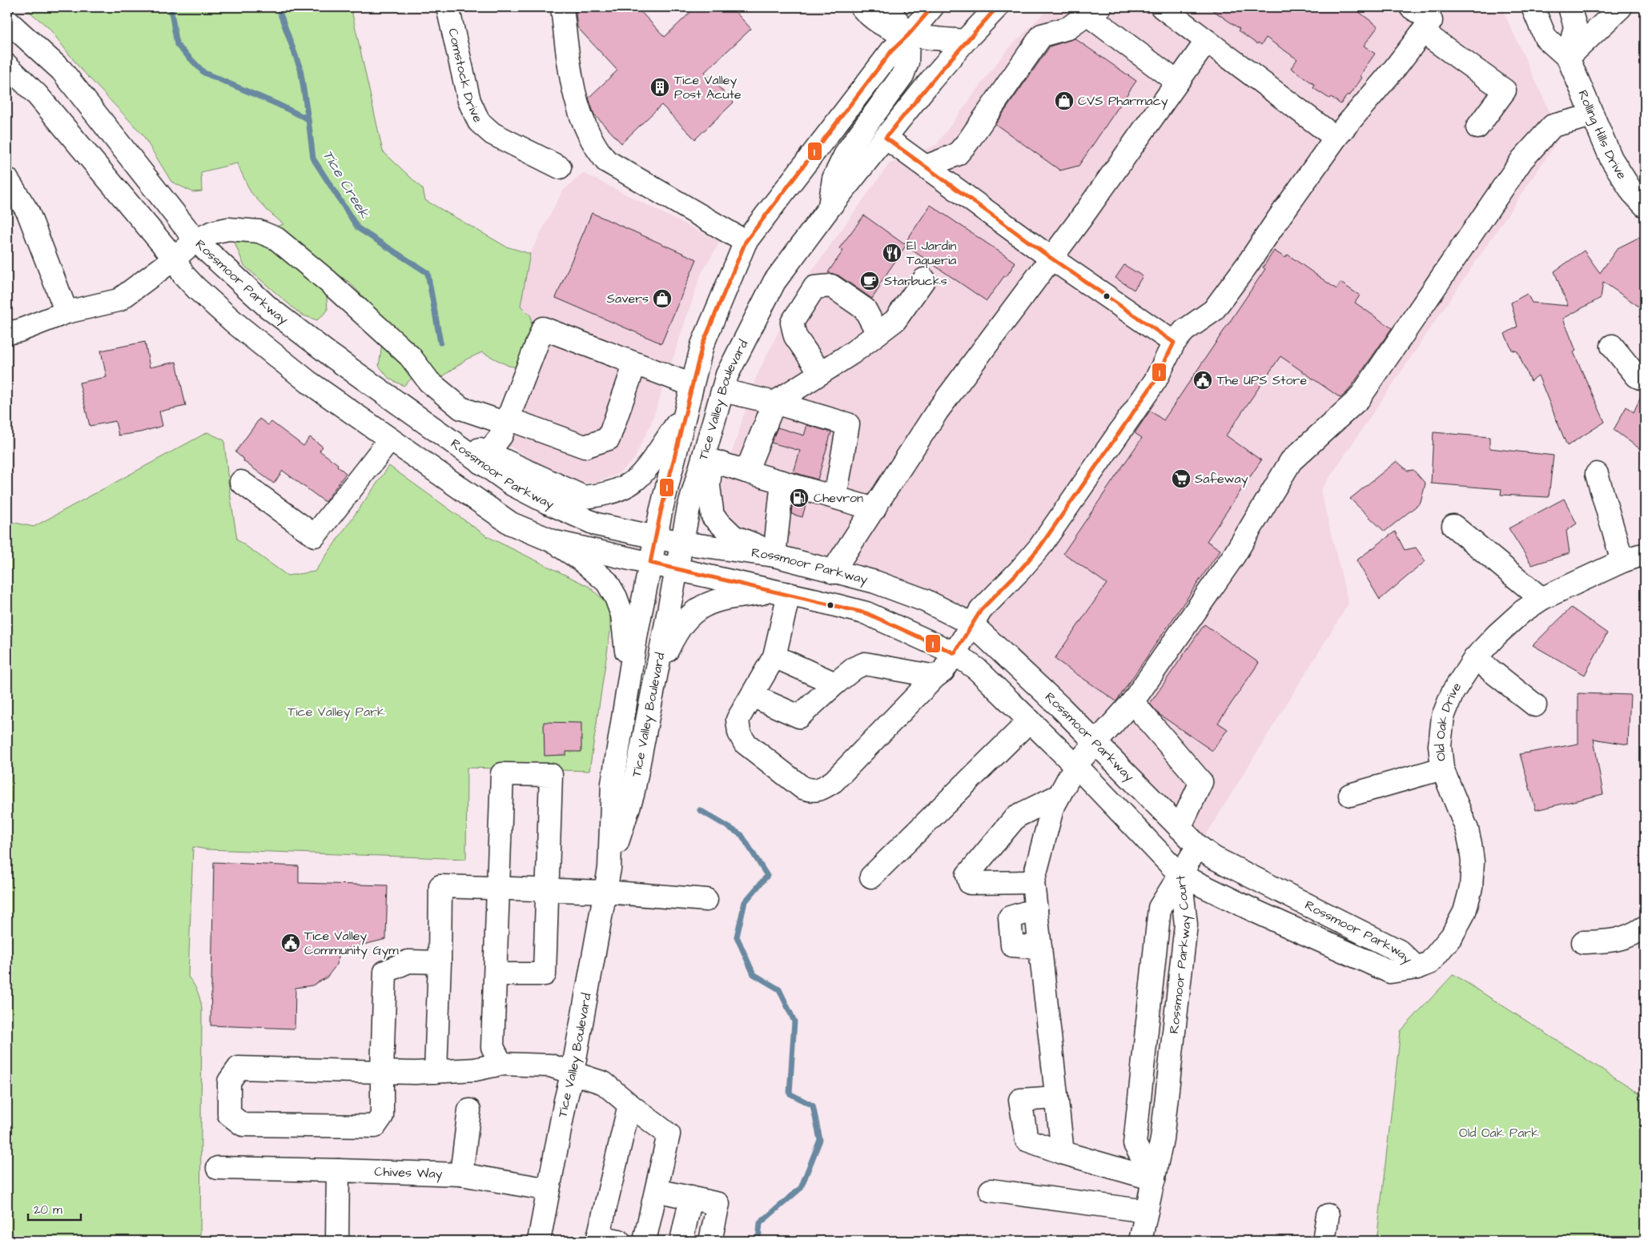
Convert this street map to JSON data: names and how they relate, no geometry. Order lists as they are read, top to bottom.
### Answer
{
  "streets": {
    "street": [
      "Comstock Drive",
      "Rolling Hills Drive",
      "Rossmoor Parkway",
      "Tice Valley Boulevard",
      "Old Oak Drive",
      "Rossmoor Parkway Court",
      "Chives Way"
    ]
  },
  "crossings": [
    ["Rossmoor Parkway", "Tice Valley Boulevard"],
    ["Rossmoor Parkway", "Old Oak Drive"],
    ["Rossmoor Parkway", "Rossmoor Parkway Court"],
    ["Tice Valley Boulevard", "Chives Way"]
  ],
  "water": ["Tice Creek"],
  "parks": ["Tice Valley Park", "Old Oak Park"],
  "places": {
    "building": ["Tice Valley Post Acute"],
    "shop": ["CVS Pharmacy", "Savers"],
    "restaurant": ["El Jardin Taqueria"],
    "cafe": ["Starbucks"],
    "public building": ["The UPS Store", "Tice Valley Community Gym"],
    "supermarket": ["Safeway"],
    "fuel station": ["Chevron"]
  },
  "lines": ["transit line 1"],
  "scale_bar": "20 m"
}
